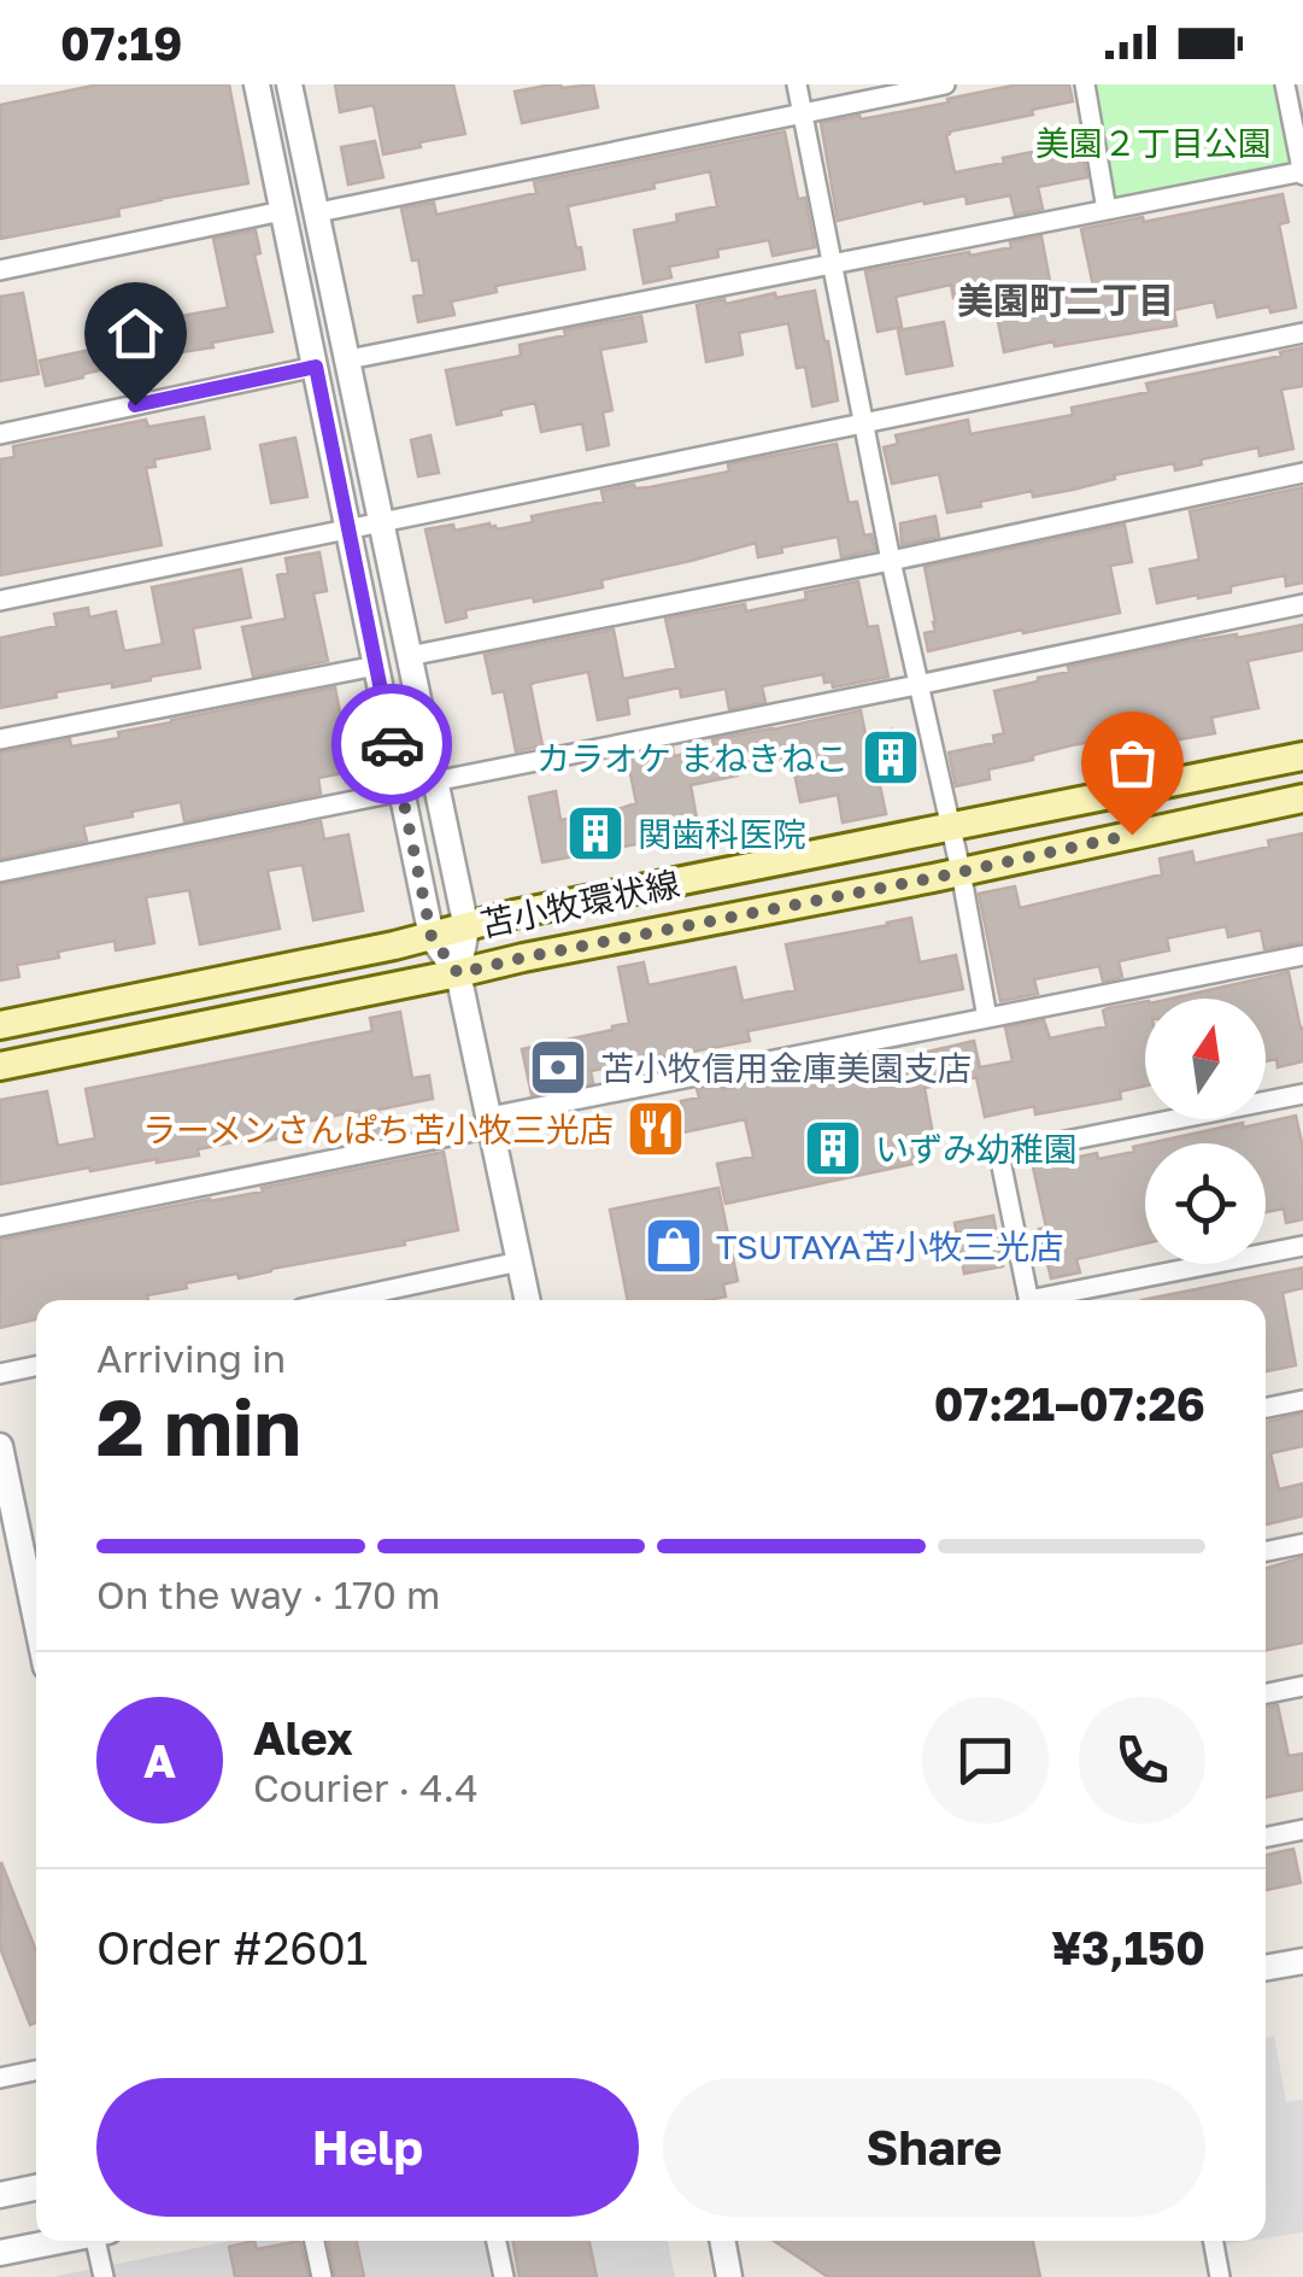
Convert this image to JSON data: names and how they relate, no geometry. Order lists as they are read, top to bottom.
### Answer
{
  "streets": {
    "main road": ["苫小牧環状線"]
  },
  "districts": ["美園町二丁目"],
  "parks": ["美園２丁目公園"],
  "places": {
    "building": ["カラオケ まねきねこ", "関歯科医院", "いずみ幼稚園"],
    "bank": ["苫小牧信用金庫美園支店"],
    "restaurant": ["ラーメンさんぱち苫小牧三光店"],
    "shop": ["TSUTAYA苫小牧三光店"]
  },
  "north": "top",
  "page": {
    "status": "07:19",
    "heading": ["2 min", "Arriving in", "07:21–07:26"],
    "panel": [
      "Alex",
      "Courier · 4.4",
      "Order #2601",
      "¥3,150"
    ],
    "bar": "On the way · 170 m",
    "round": "A",
    "buttons": ["Help", "Share"]
  }
}
